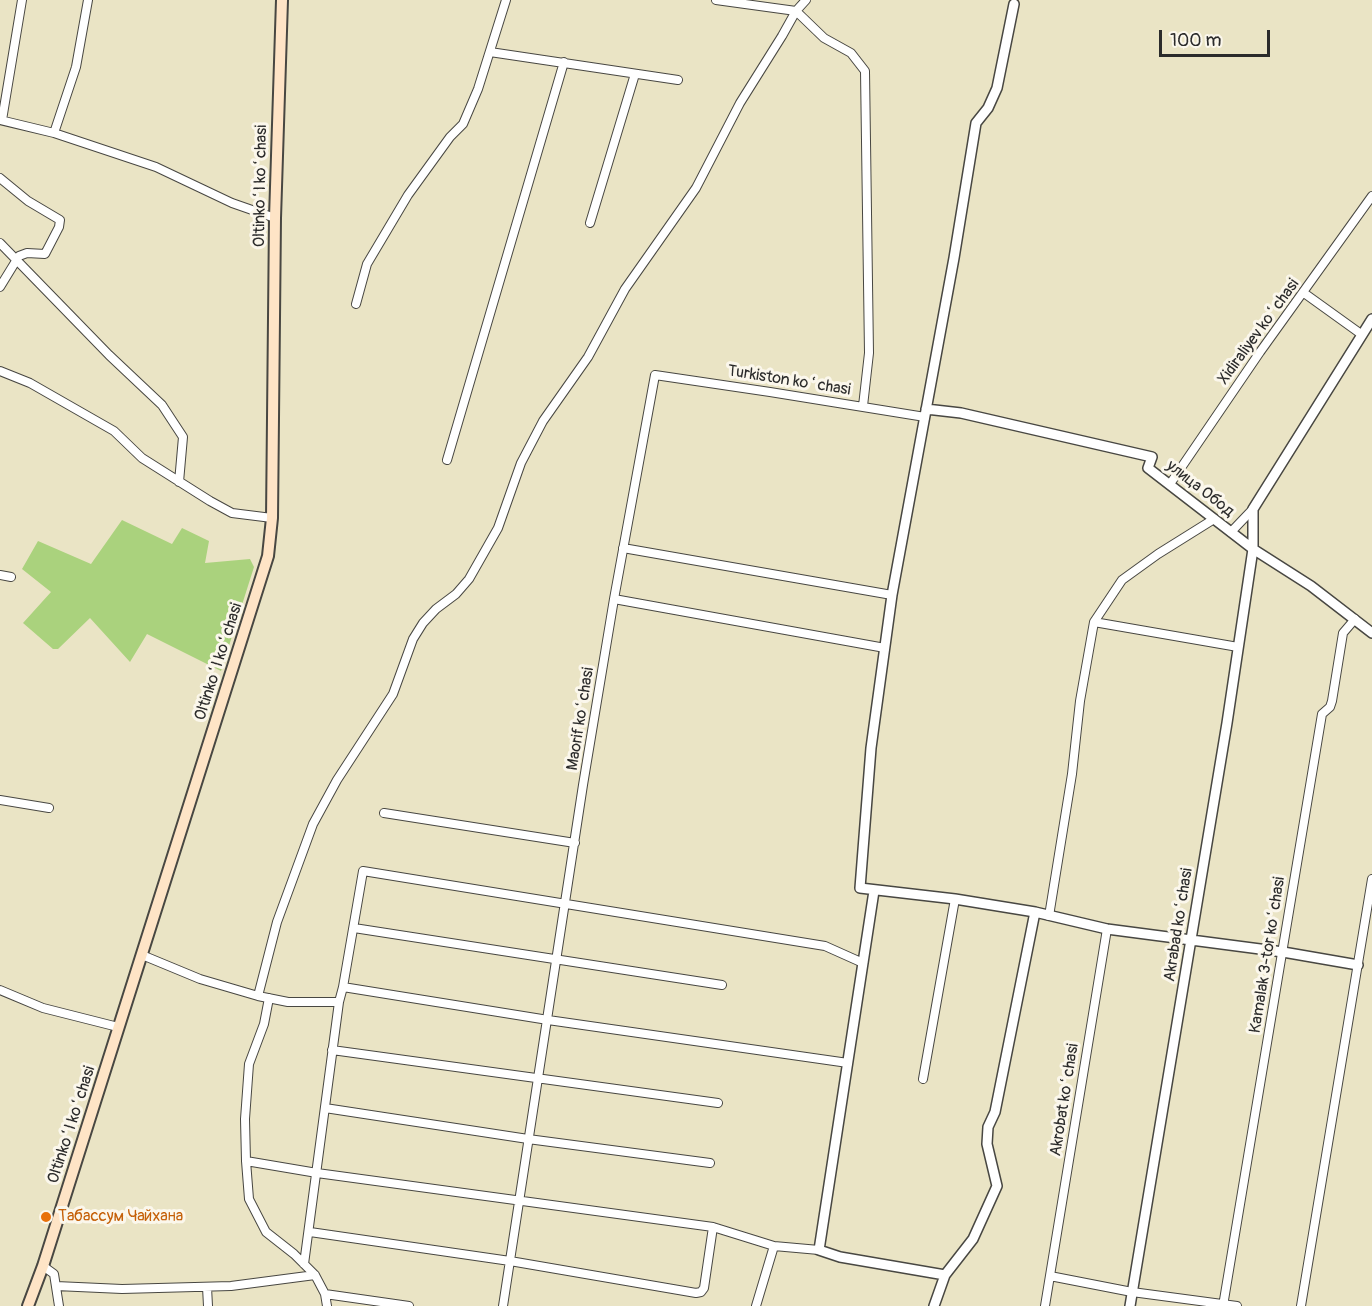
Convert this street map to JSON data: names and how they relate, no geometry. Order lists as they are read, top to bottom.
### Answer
{
  "streets": {
    "main road": ["Oltinkoʻl koʻchasi"],
    "street": [
      "Xidiraliyev koʻchasi",
      "Turkiston koʻchasi",
      "улица Обод",
      "Maorif koʻchasi",
      "Akrabad koʻchasi",
      "Kamalak 3-tor koʻchasi",
      "Akrobat koʻchasi"
    ]
  },
  "crossings": [
    ["Xidiraliyev koʻchasi", "улица Обод"],
    ["Turkiston koʻchasi", "Maorif koʻchasi"],
    ["улица Обод", "Akrabad koʻchasi"],
    ["улица Обод", "Kamalak 3-tor koʻchasi"]
  ],
  "places": ["Табассум Чайхана"],
  "scale_bar": "100 m"
}
